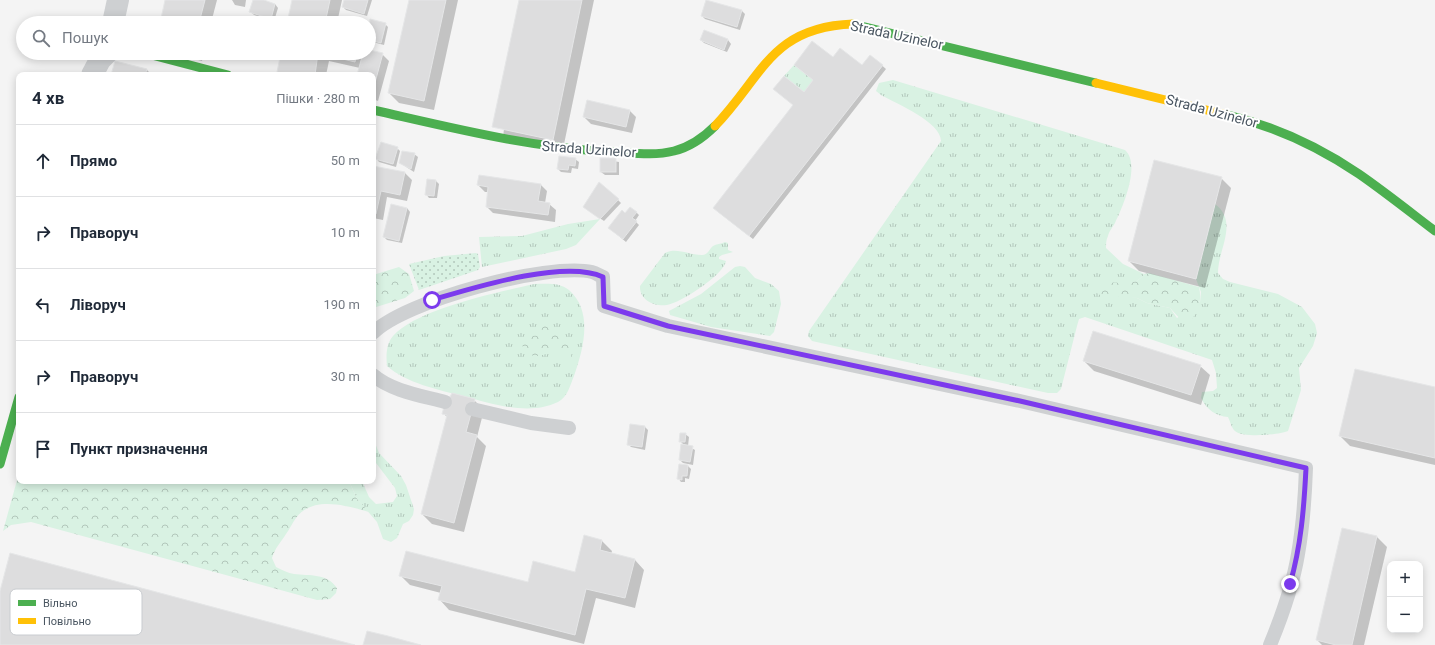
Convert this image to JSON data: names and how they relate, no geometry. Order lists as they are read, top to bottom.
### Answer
{
  "streets": {
    "street": ["Strada Uzinelor"]
  },
  "legend": ["Вільно", "Повільно"],
  "page": {
    "search": "Пошук",
    "heading": ["4 хв", "Пішки · 280 m"],
    "list": [
      ["Прямо", "50 m"],
      ["Праворуч", "10 m"],
      ["Ліворуч", "190 m"],
      ["Праворуч", "30 m"],
      "Пункт призначення"
    ],
    "map_buttons": ["+", "−"]
  }
}
